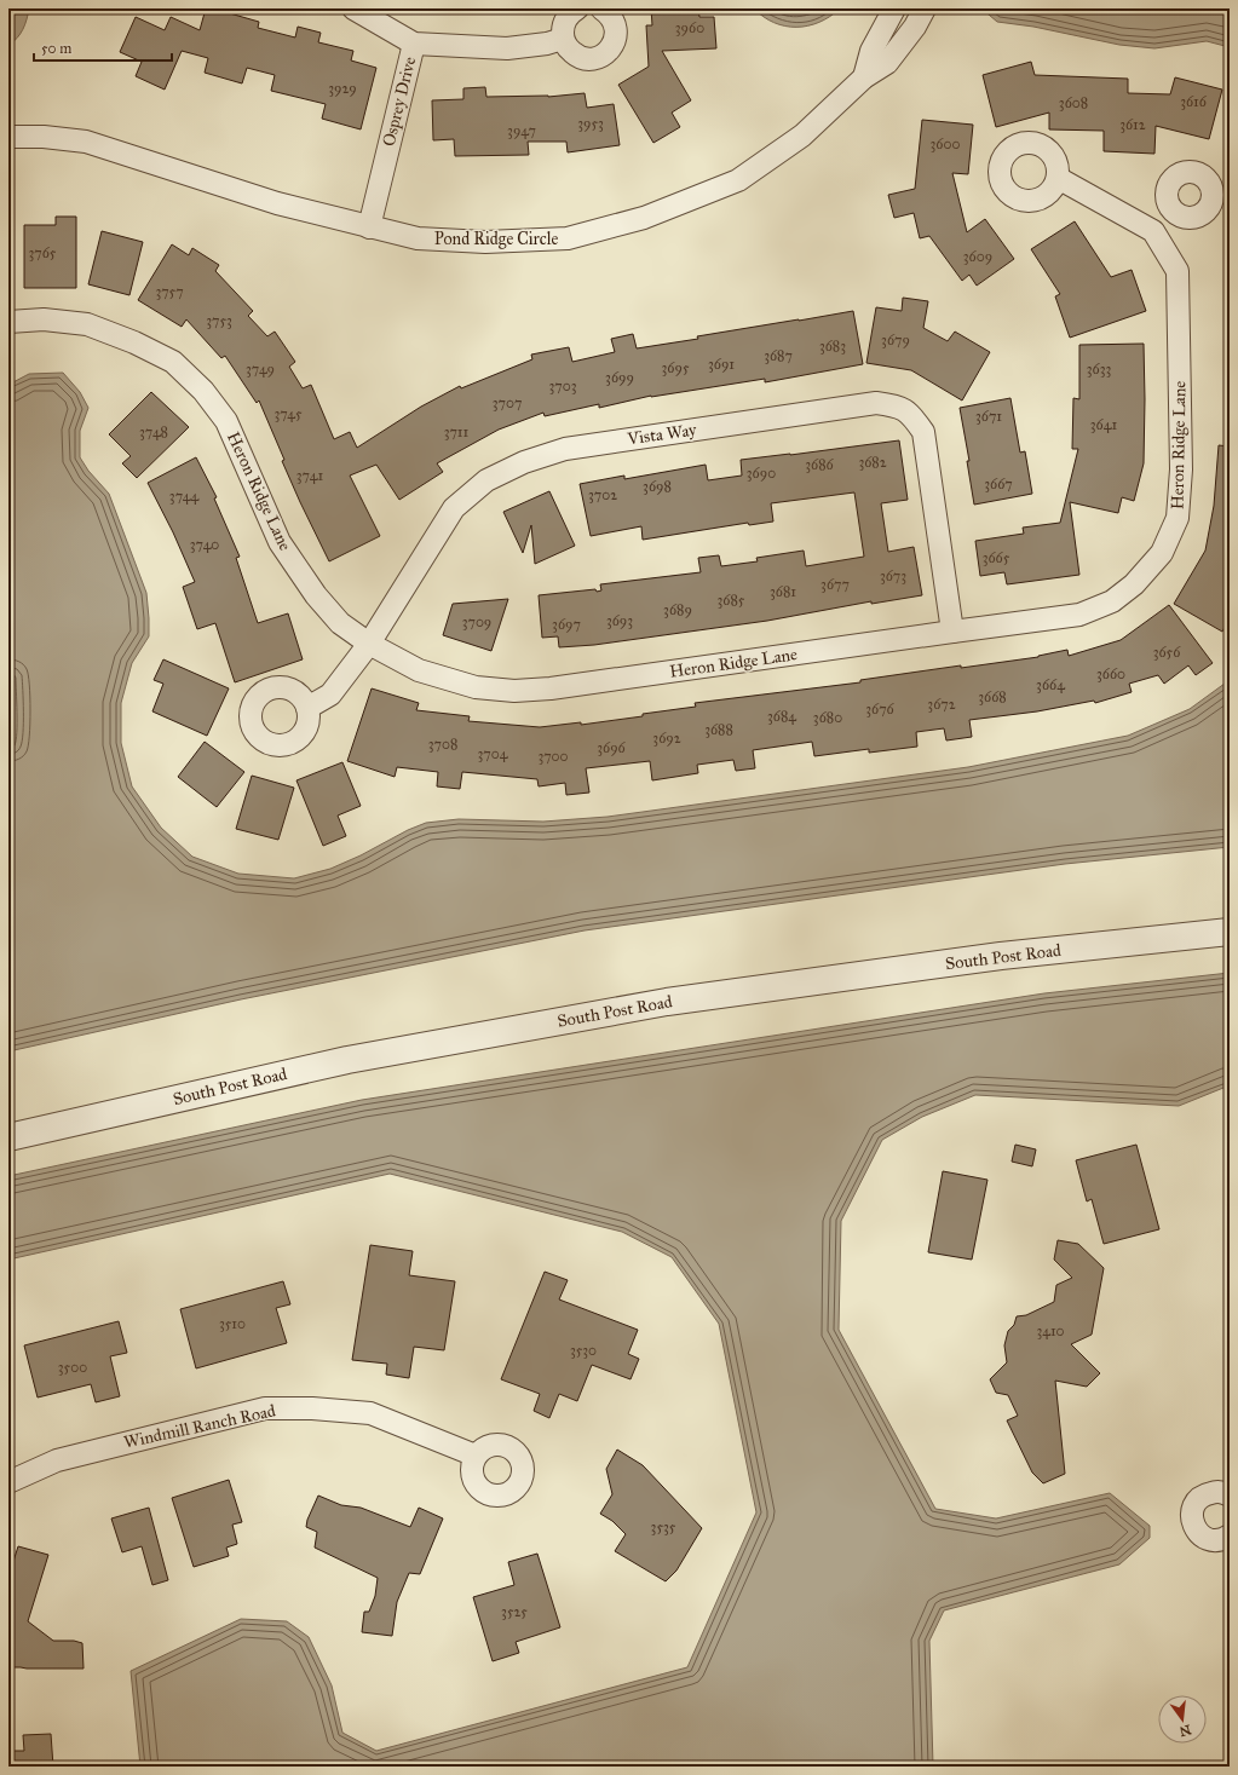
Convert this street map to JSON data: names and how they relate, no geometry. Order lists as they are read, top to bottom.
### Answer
{
  "streets": {
    "street": [
      "Osprey Drive",
      "Pond Ridge Circle",
      "Vista Way",
      "Heron Ridge Lane",
      "South Post Road",
      "Windmill Ranch Road"
    ]
  },
  "crossings": [
    ["Osprey Drive", "Pond Ridge Circle"],
    ["Vista Way", "Heron Ridge Lane"]
  ],
  "house_numbers": [
    "3960",
    "3929",
    "3616",
    "3608",
    "3953",
    "3612",
    "3947",
    "3600",
    "3765",
    "3609",
    "3757",
    "3753",
    "3679",
    "3683",
    "3687",
    "3691",
    "3695",
    "3749",
    "3633",
    "3699",
    "3703",
    "3707",
    "3745",
    "3671",
    "3641",
    "3748",
    "3711",
    "3682",
    "3686",
    "3690",
    "3741",
    "3667",
    "3698",
    "3702",
    "3744",
    "3740",
    "3665",
    "3673",
    "3677",
    "3681",
    "3685",
    "3689",
    "3693",
    "3709",
    "3697",
    "3656",
    "3660",
    "3664",
    "3668",
    "3672",
    "3676",
    "3684",
    "3680",
    "3688",
    "3692",
    "3708",
    "3696",
    "3704",
    "3700",
    "3510",
    "3410",
    "3530",
    "3500",
    "3535",
    "3525"
  ],
  "scale_bar": "50 m",
  "north": "bottom"
}
